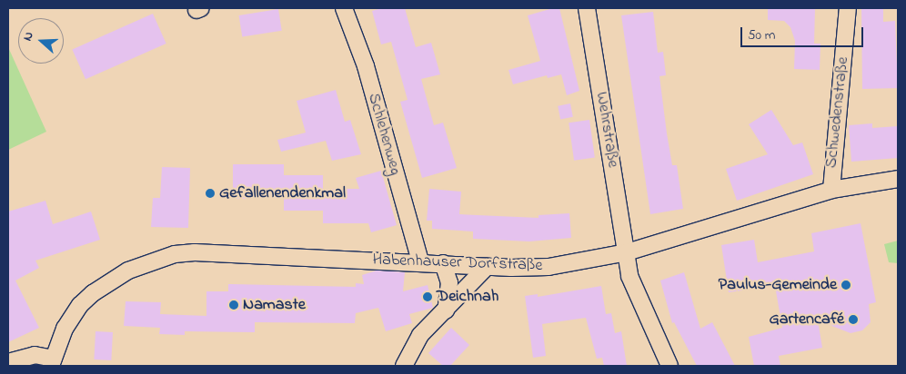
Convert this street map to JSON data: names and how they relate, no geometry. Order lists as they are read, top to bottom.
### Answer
{
  "streets": {
    "street": [
      "Schwedenstraße",
      "Wehrstraße",
      "Schlehenweg",
      "Habenhauser Dorfstraße"
    ]
  },
  "crossings": [
    ["Schwedenstraße", "Habenhauser Dorfstraße"],
    ["Wehrstraße", "Habenhauser Dorfstraße"],
    ["Schlehenweg", "Habenhauser Dorfstraße"]
  ],
  "places": [
    "Gefallenendenkmal",
    "Paulus-Gemeinde",
    "Deichnah",
    "Namaste",
    "Gartencafé"
  ],
  "scale_bar": "50 m",
  "north": "left"
}
